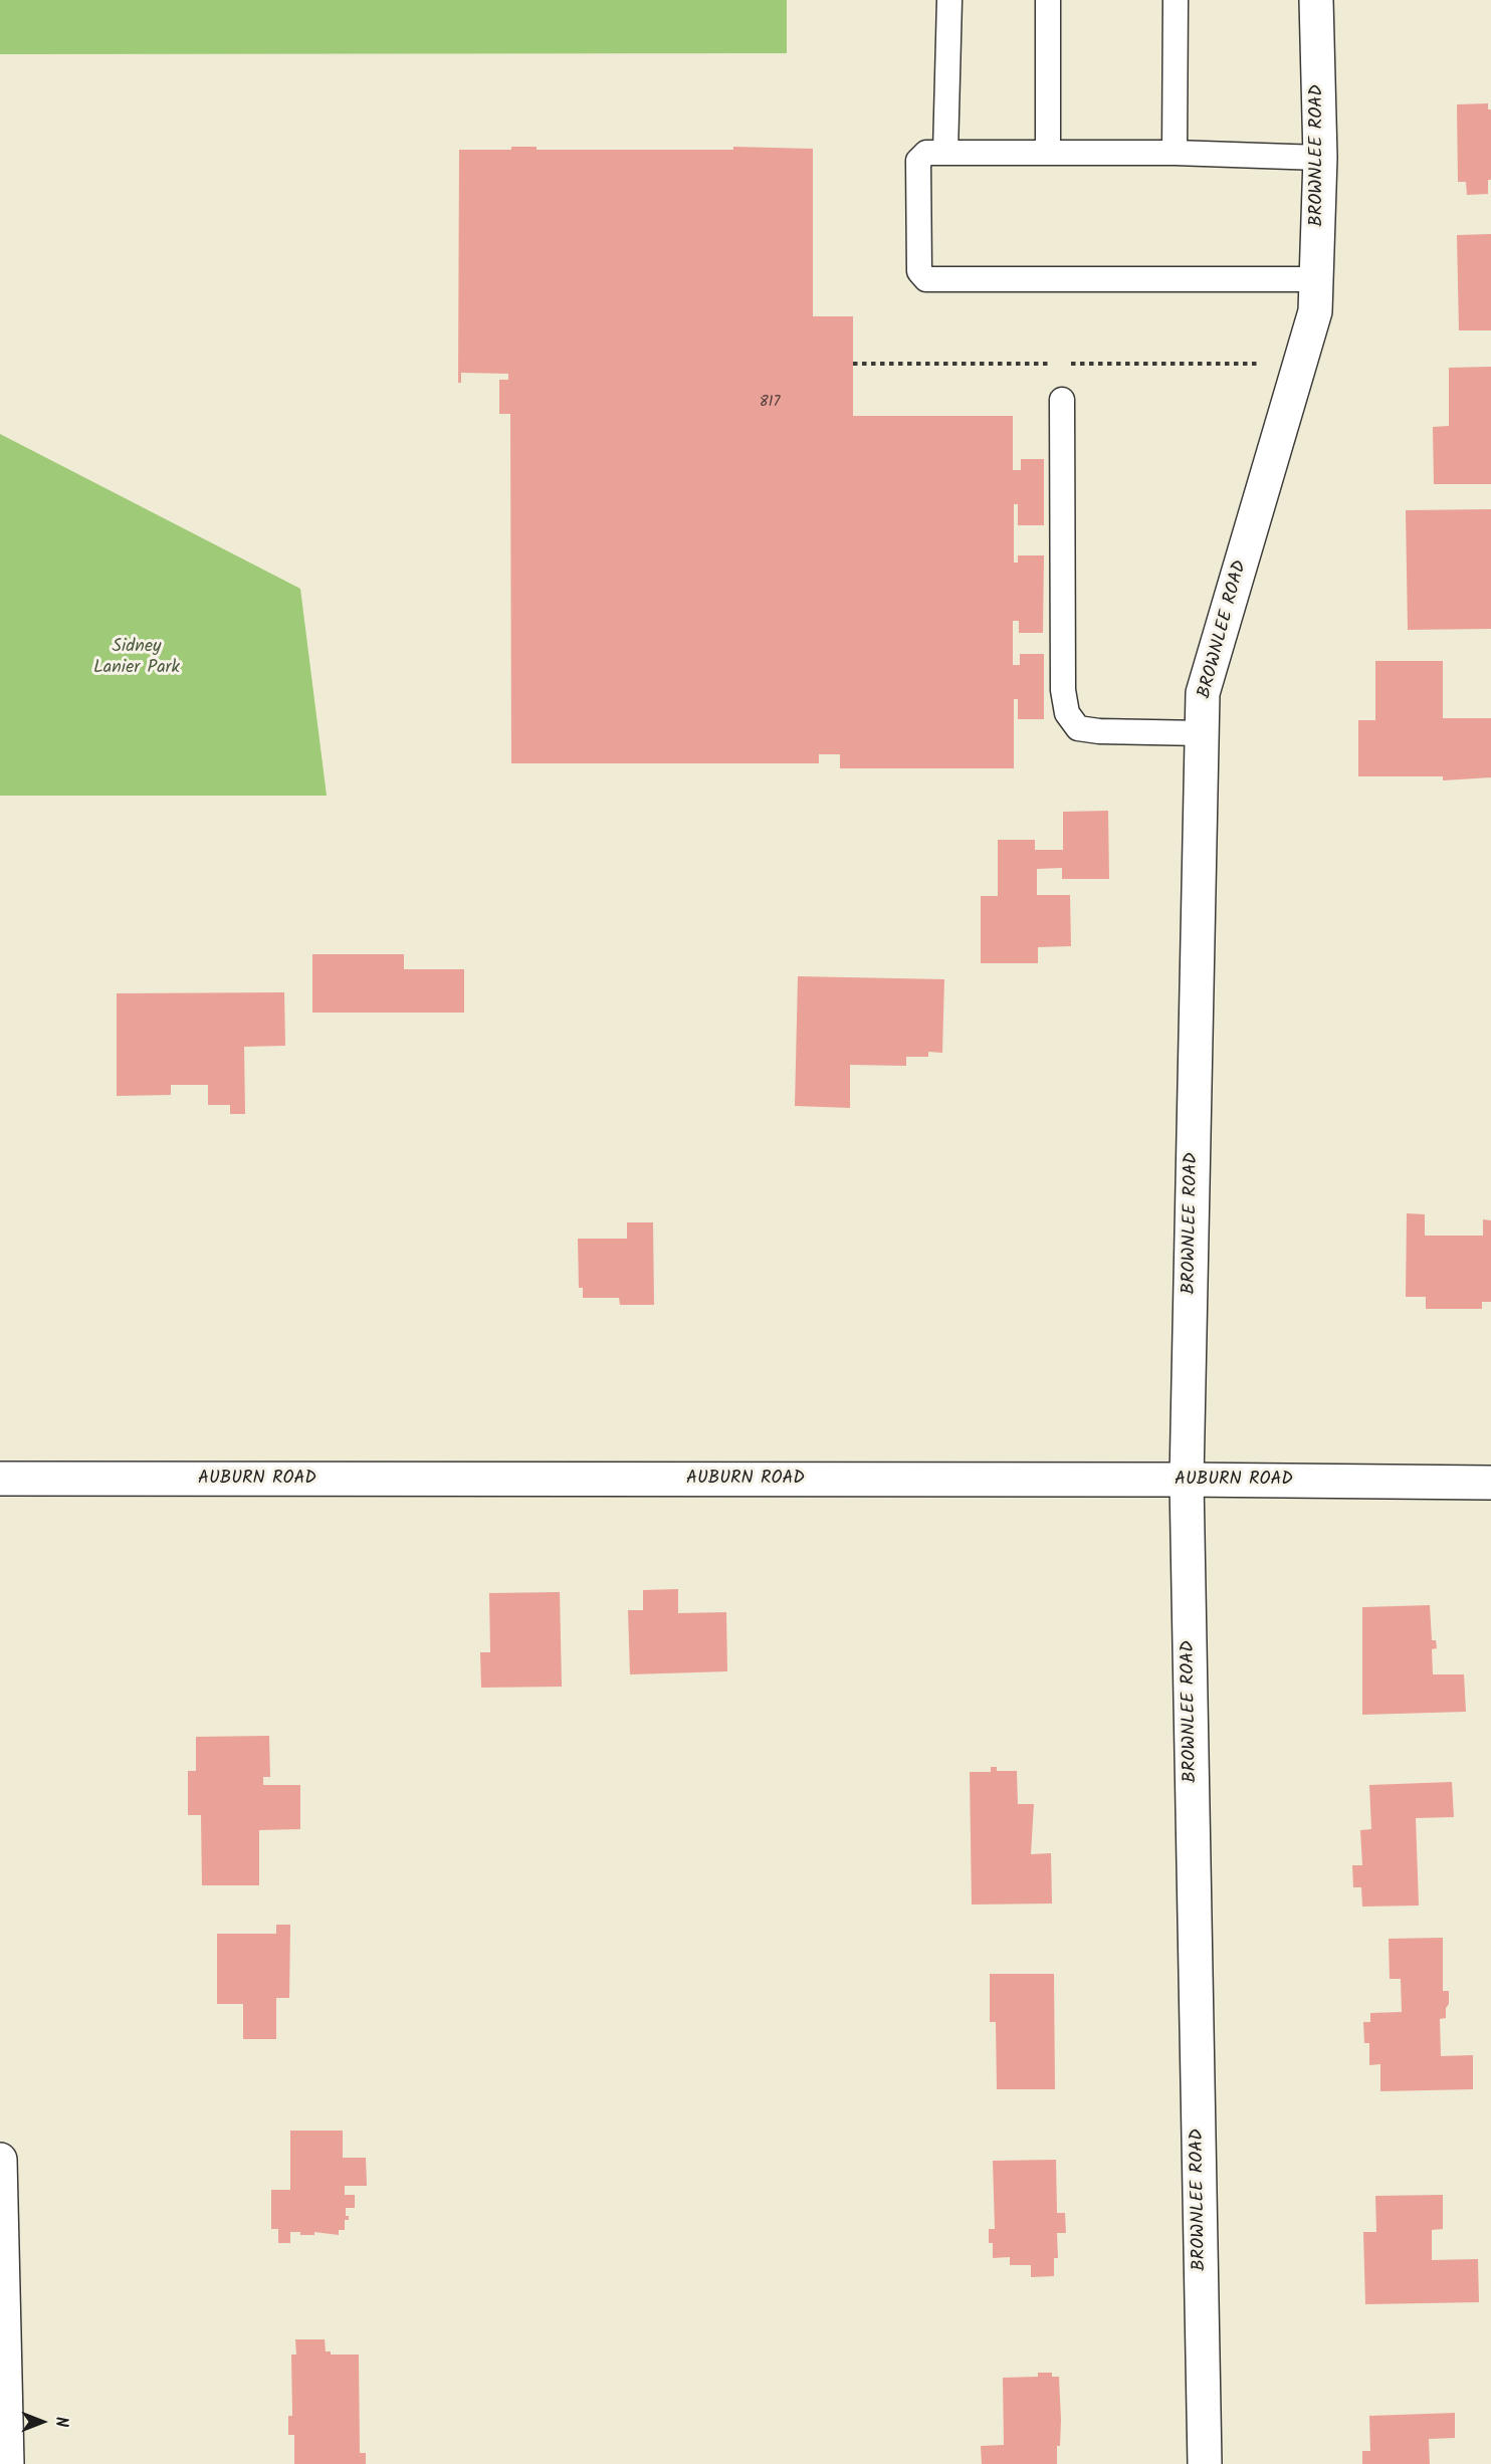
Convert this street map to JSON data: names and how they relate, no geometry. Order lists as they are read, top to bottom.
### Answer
{
  "streets": {
    "street": ["BROWNLEE ROAD", "AUBURN ROAD"]
  },
  "crossings": [
    ["BROWNLEE ROAD", "AUBURN ROAD"]
  ],
  "parks": ["Sidney Lanier Park"],
  "house_numbers": ["817"],
  "north": "right"
}
